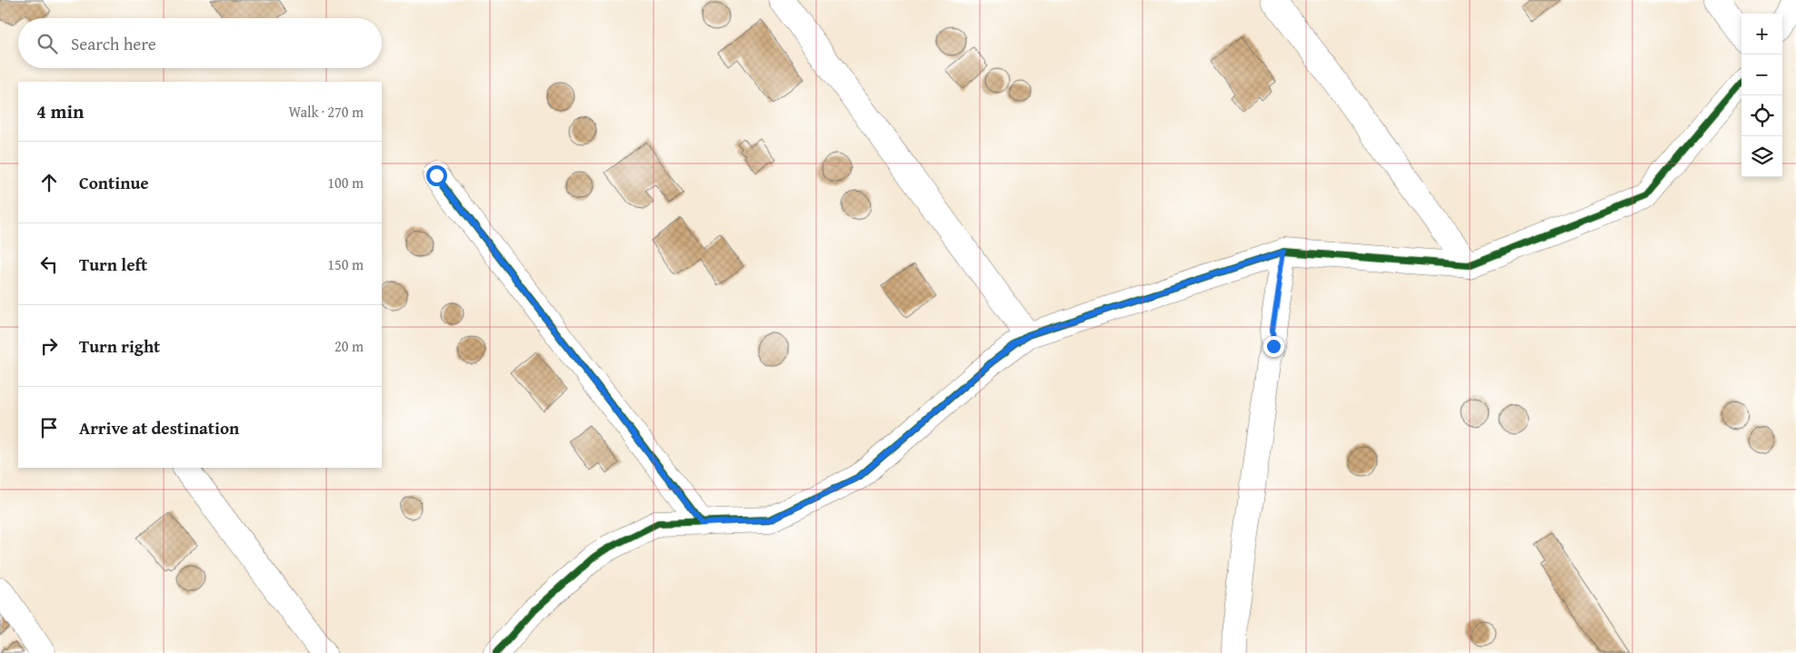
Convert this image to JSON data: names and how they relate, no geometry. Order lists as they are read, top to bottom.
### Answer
{
  "page": {
    "map_buttons": ["+", "−"],
    "search": "Search here",
    "heading": ["4 min", "Walk · 270 m"],
    "list": [
      ["Continue", "100 m"],
      ["Turn left", "150 m"],
      ["Turn right", "20 m"],
      "Arrive at destination"
    ]
  }
}
